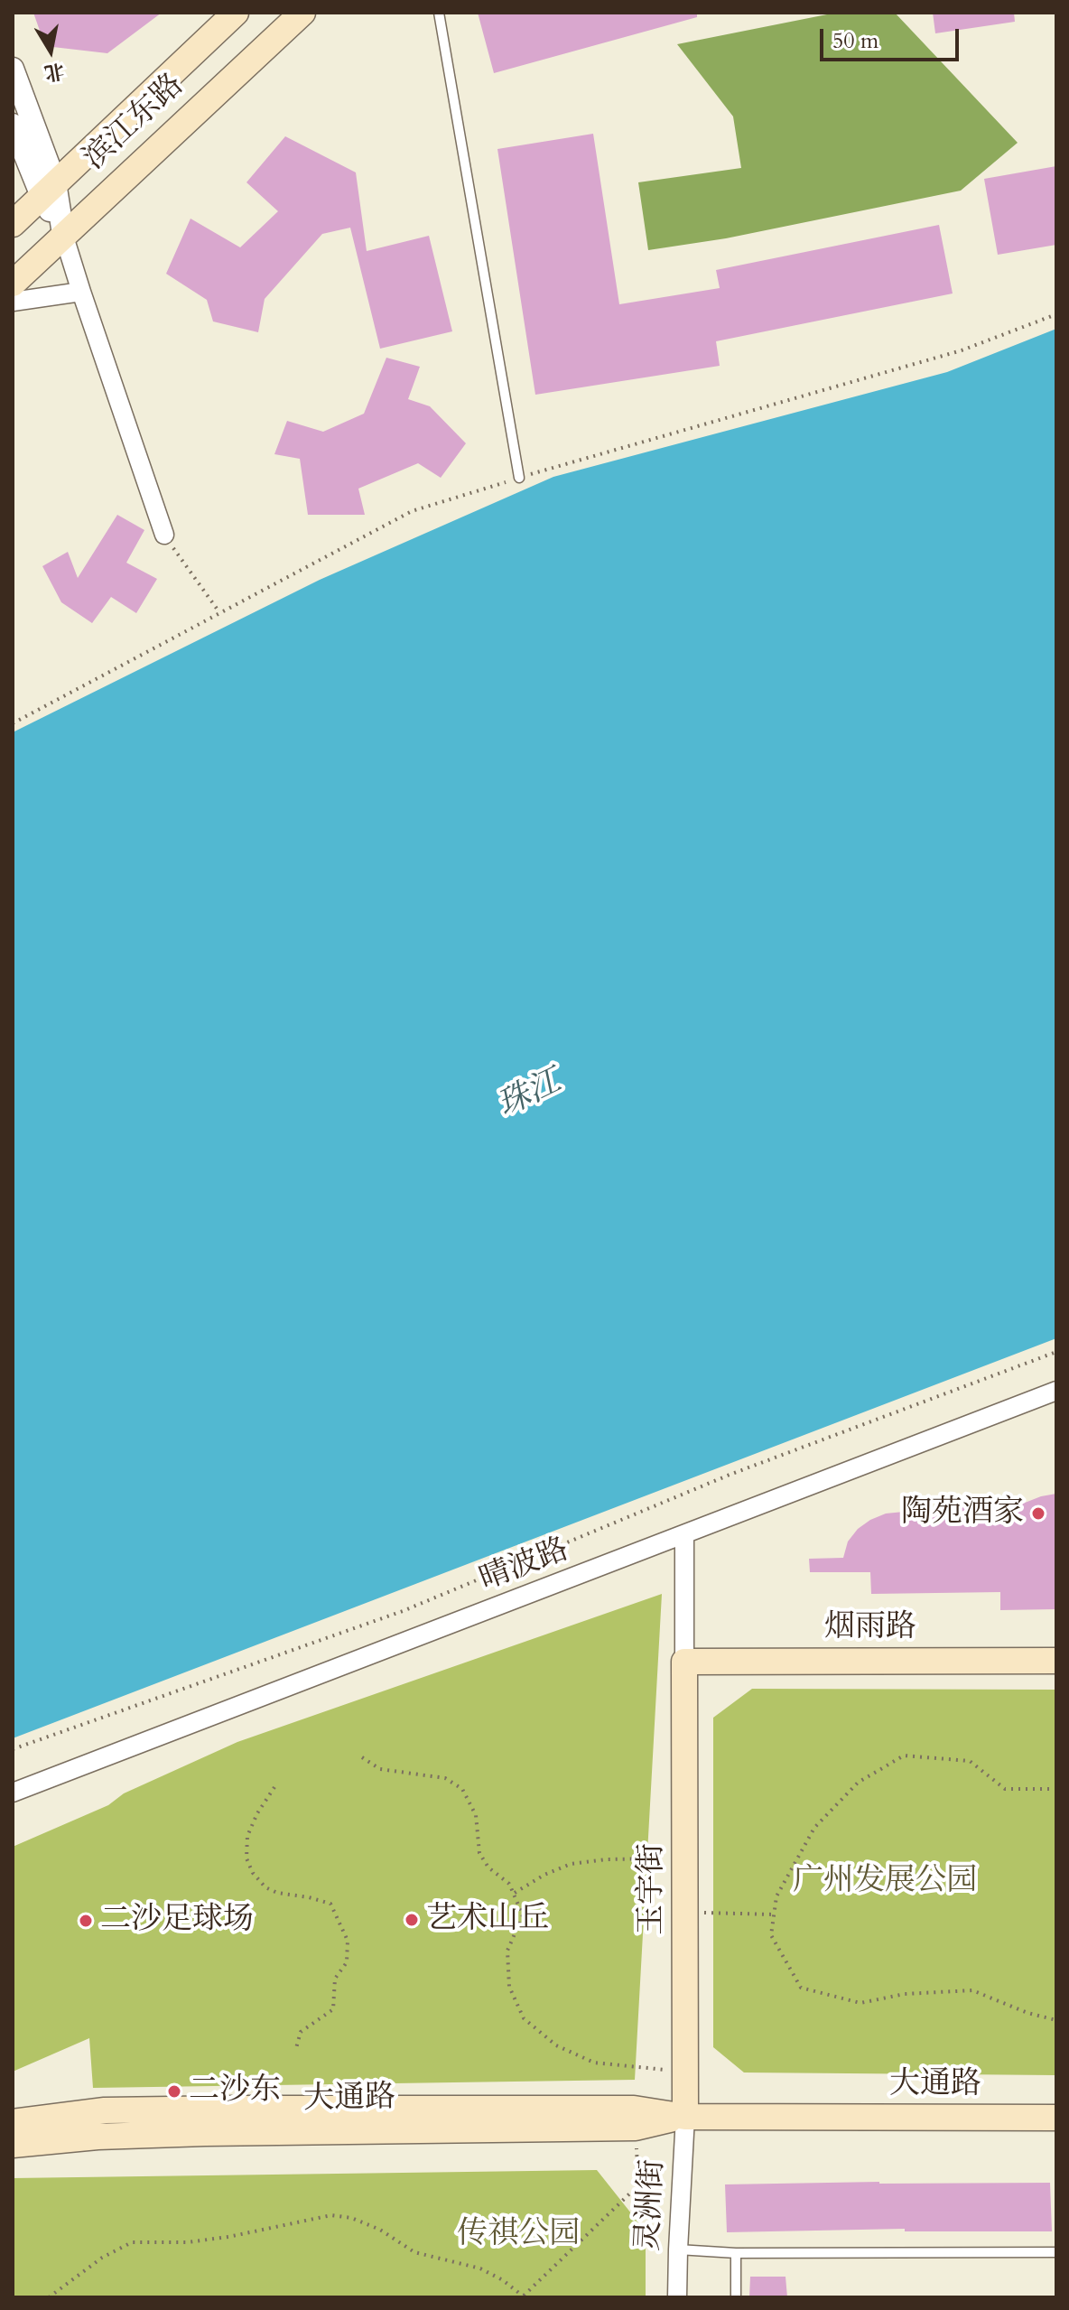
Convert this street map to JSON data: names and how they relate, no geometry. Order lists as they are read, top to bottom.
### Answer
{
  "streets": {
    "main road": [
      "滨江东路",
      "烟雨路",
      "玉宇街",
      "大通路"
    ],
    "street": ["晴波路", "灵洲街"]
  },
  "crossings": [
    ["烟雨路", "玉宇街"],
    ["玉宇街", "大通路"],
    ["玉宇街", "灵洲街"],
    ["大通路", "灵洲街"]
  ],
  "water": ["珠江"],
  "parks": ["广州发展公园", "传祺公园"],
  "places": [
    "陶苑酒家",
    "艺术山丘",
    "二沙足球场",
    "二沙东"
  ],
  "scale_bar": "50 m",
  "north": "bottom"
}
